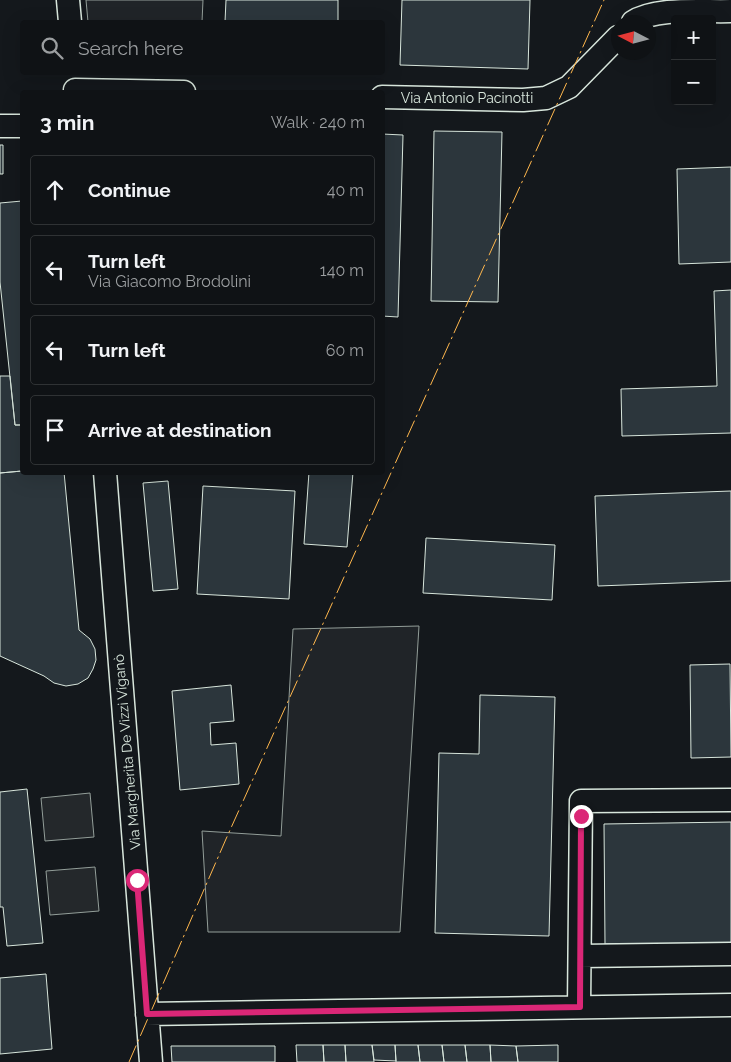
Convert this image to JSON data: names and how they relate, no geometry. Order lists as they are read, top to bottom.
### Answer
{
  "streets": {
    "street": ["Via Antonio Pacinotti", "Via Margherita De Vizzi Viganò"]
  },
  "north": "left",
  "page": {
    "map_buttons": ["+", "−"],
    "search": "Search here",
    "heading": ["3 min", "Walk · 240 m"],
    "list": [
      ["Continue", "40 m"],
      ["Turn left", "Via Giacomo Brodolini", "140 m"],
      ["Turn left", "60 m"],
      "Arrive at destination"
    ]
  }
}
